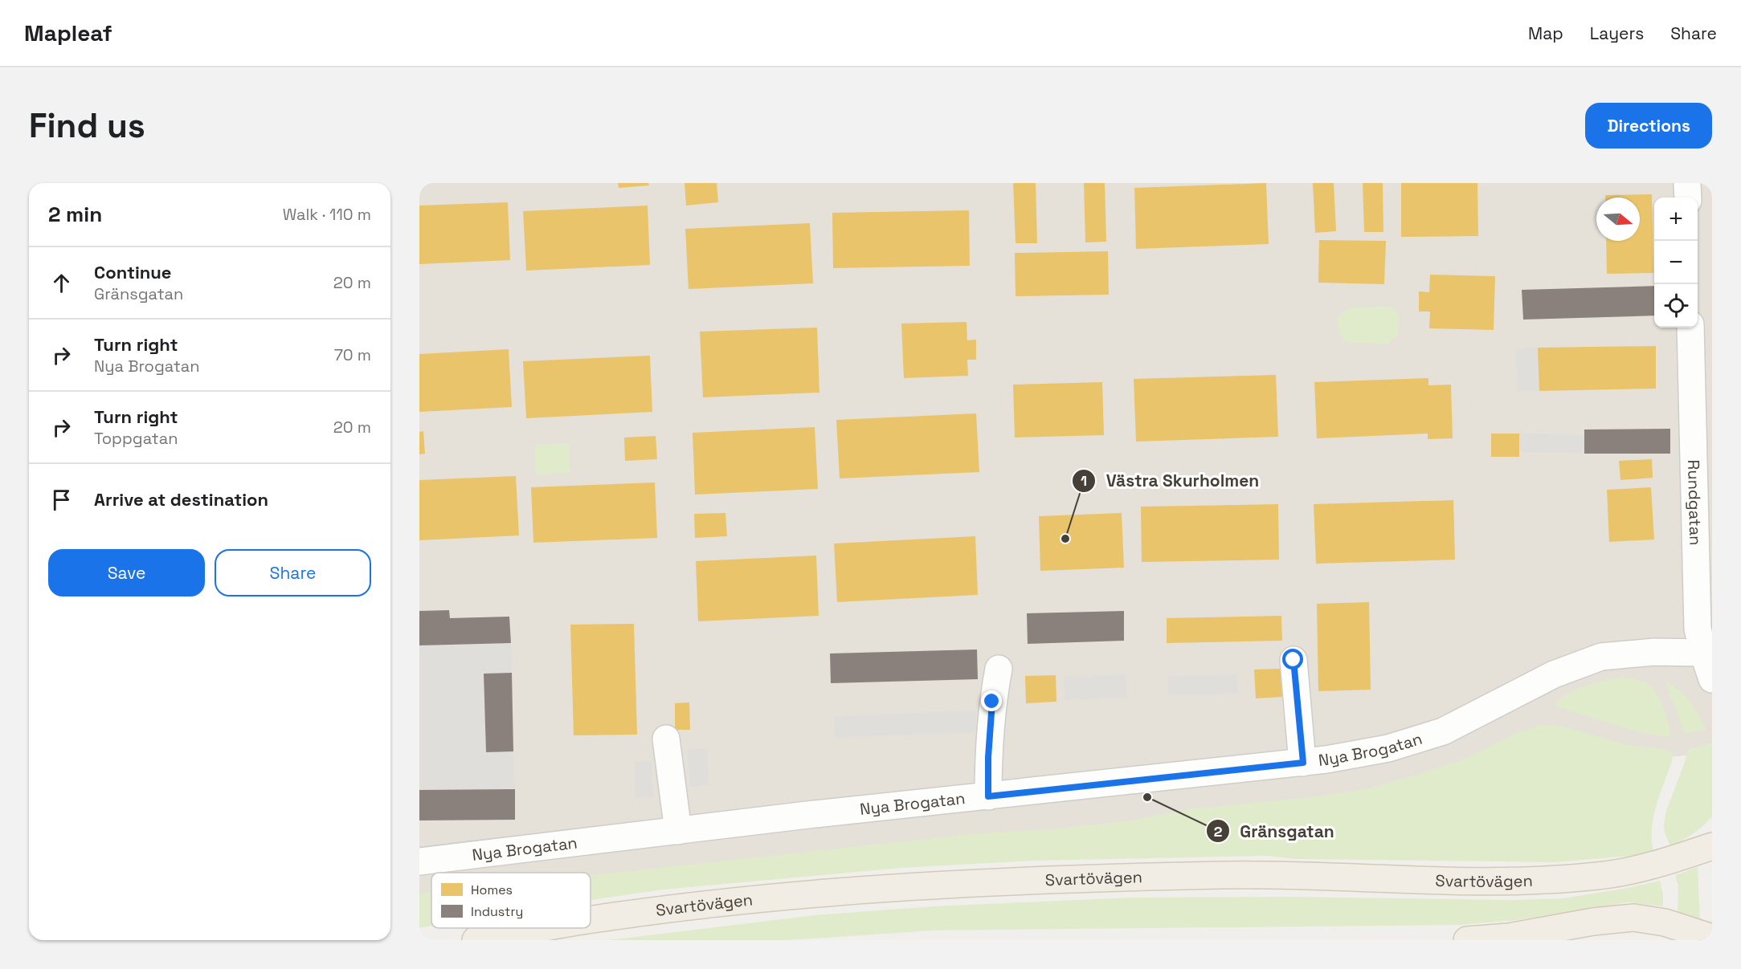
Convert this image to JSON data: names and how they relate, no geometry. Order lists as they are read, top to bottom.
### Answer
{
  "streets": {
    "main road": ["Svartövägen"],
    "street": ["Rundgatan", "Nya Brogatan"]
  },
  "crossings": [
    ["Rundgatan", "Nya Brogatan"]
  ],
  "places": ["Västra Skurholmen", "Gränsgatan"],
  "legend": ["Homes", "Industry"],
  "north": "right",
  "page": {
    "header": "Mapleaf",
    "nav": ["Map", "Layers", "Share"],
    "buttons": [
      "Directions",
      ["Save", "Share"]
    ],
    "title": "Find us",
    "heading": ["2 min", "Walk · 110 m"],
    "map_buttons": ["+", "−"],
    "list": [
      ["Continue", "Gränsgatan", "20 m"],
      ["Turn right", "Nya Brogatan", "70 m"],
      ["Turn right", "Toppgatan", "20 m"],
      "Arrive at destination"
    ]
  }
}
